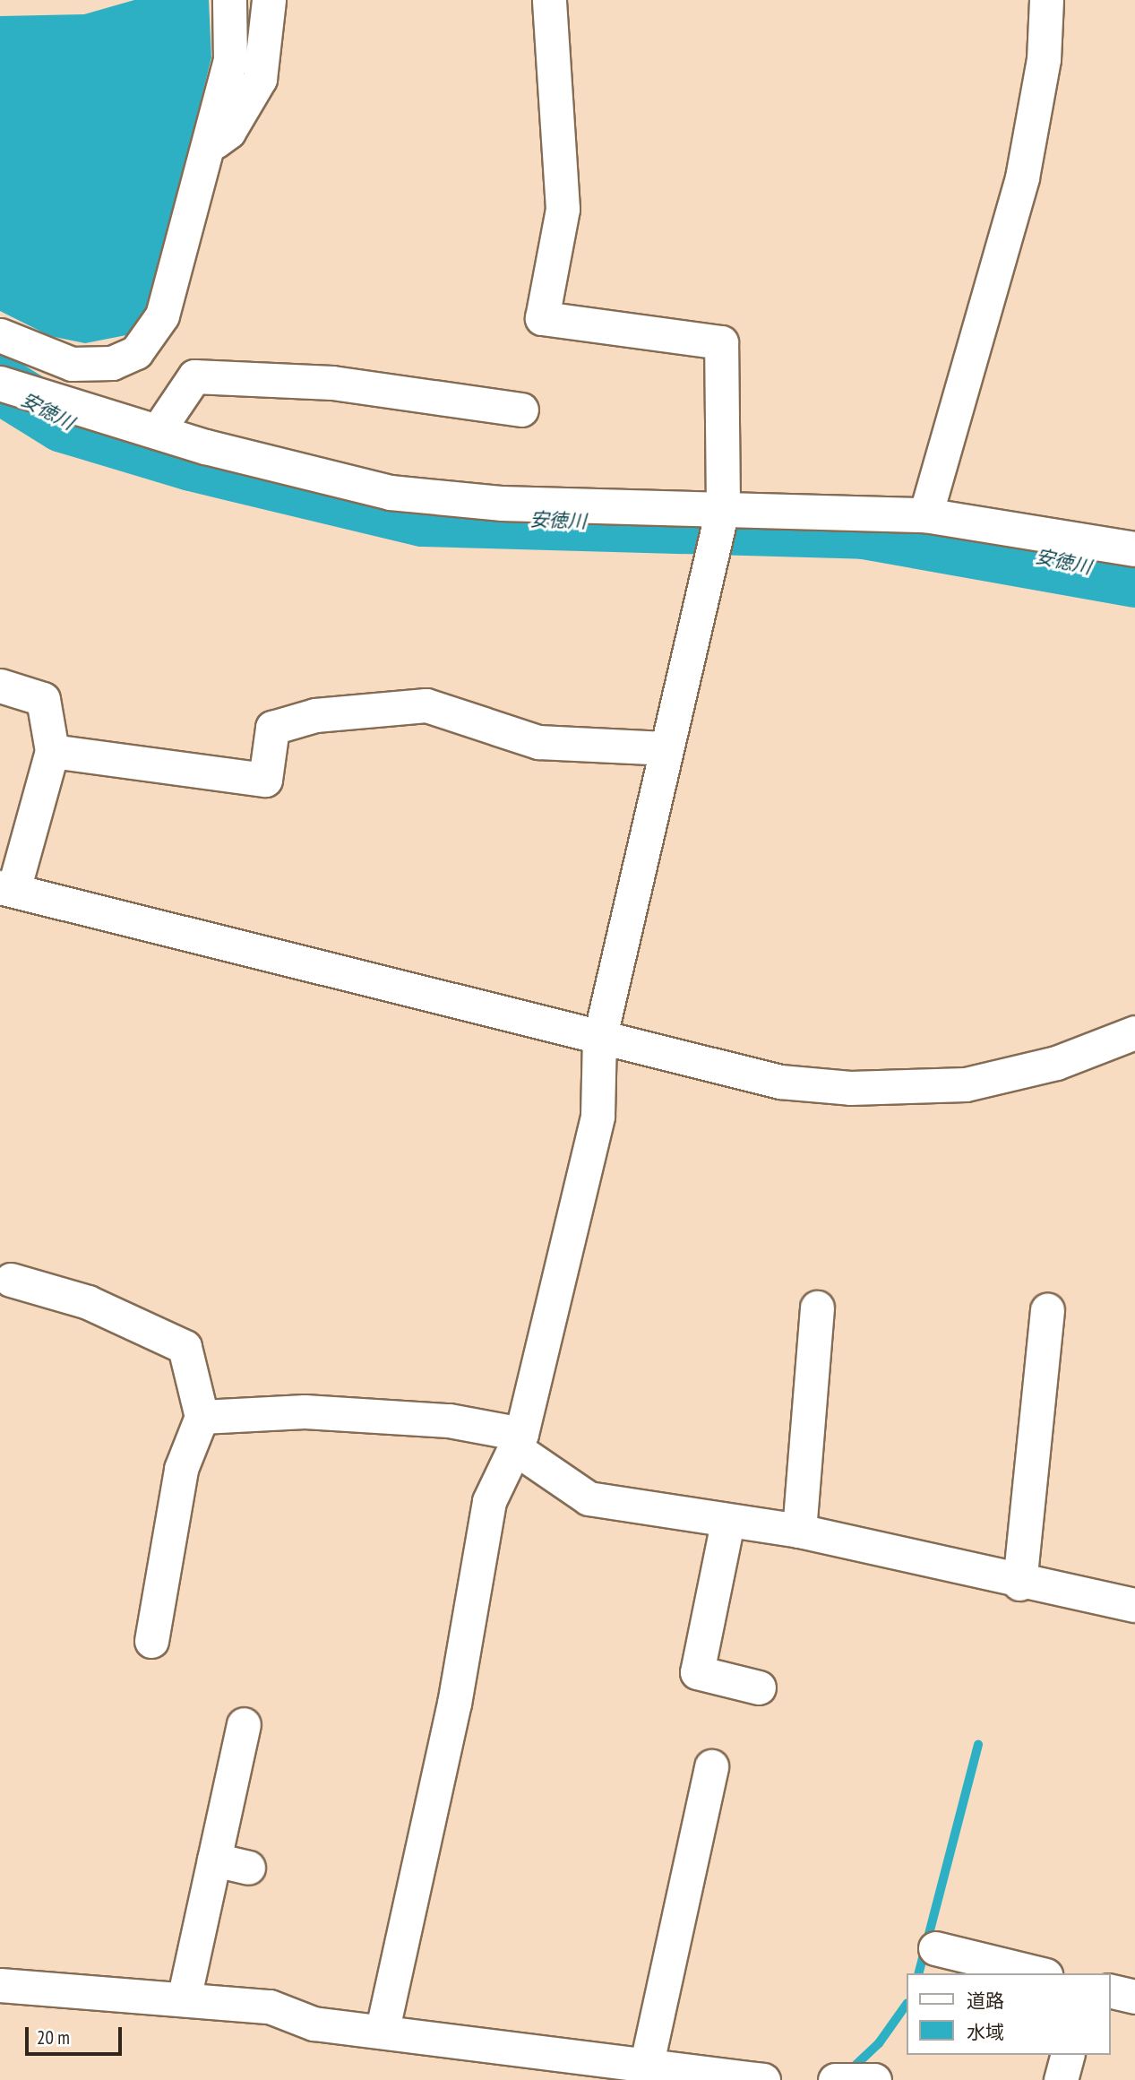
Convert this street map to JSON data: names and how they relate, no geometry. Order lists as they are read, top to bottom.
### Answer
{
  "water": ["安徳川"],
  "legend": ["道路", "水域"],
  "scale_bar": "20 m"
}
